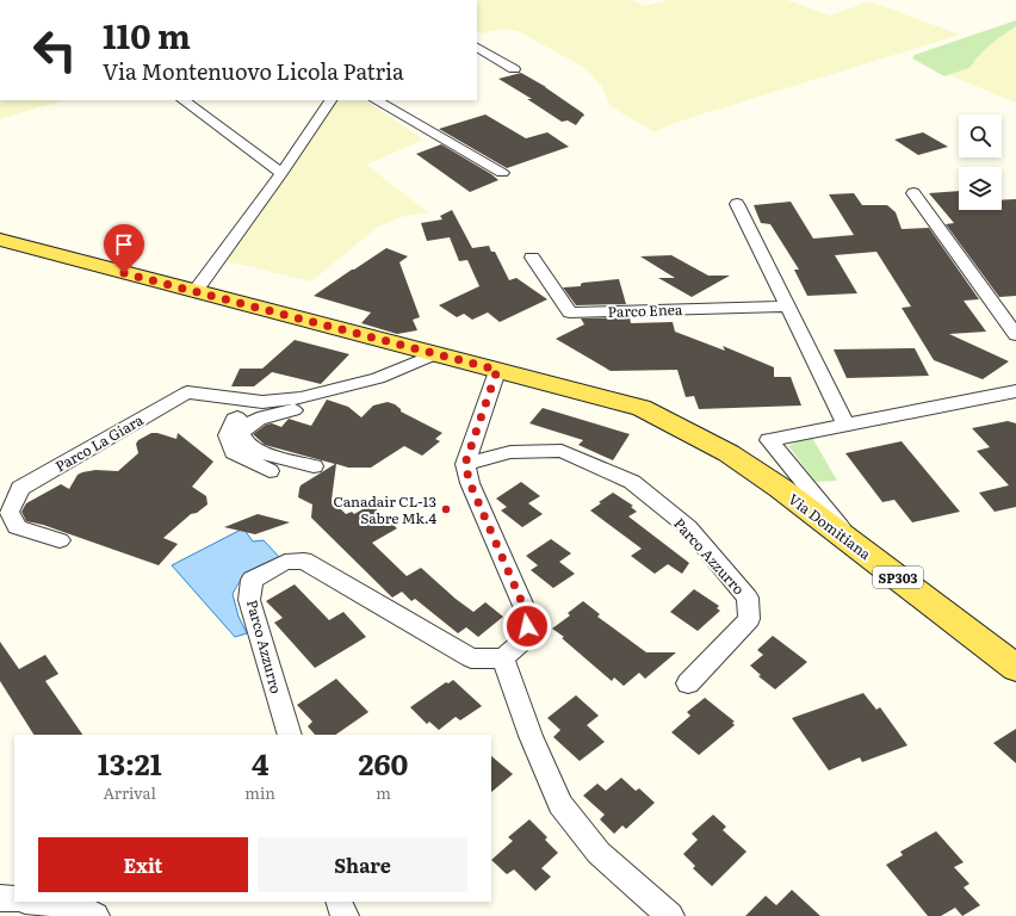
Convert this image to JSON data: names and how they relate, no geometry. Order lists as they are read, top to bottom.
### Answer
{
  "streets": {
    "main road": ["Via Domitiana", "SP303"],
    "street": ["Parco Enea", "Parco La Giara", "Parco Azzurro"]
  },
  "crossings": [
    ["Parco La Giara", "SP303"],
    ["Via Domitiana", "SP303"]
  ],
  "places": ["Canadair CL-13 Sabre Mk.4"],
  "page": {
    "turn": ["110 m", "Via Montenuovo Licola Patria"],
    "eta": [
      "13:21",
      "Arrival",
      "4",
      "min",
      "260",
      "m"
    ],
    "buttons": ["Exit", "Share"]
  }
}
